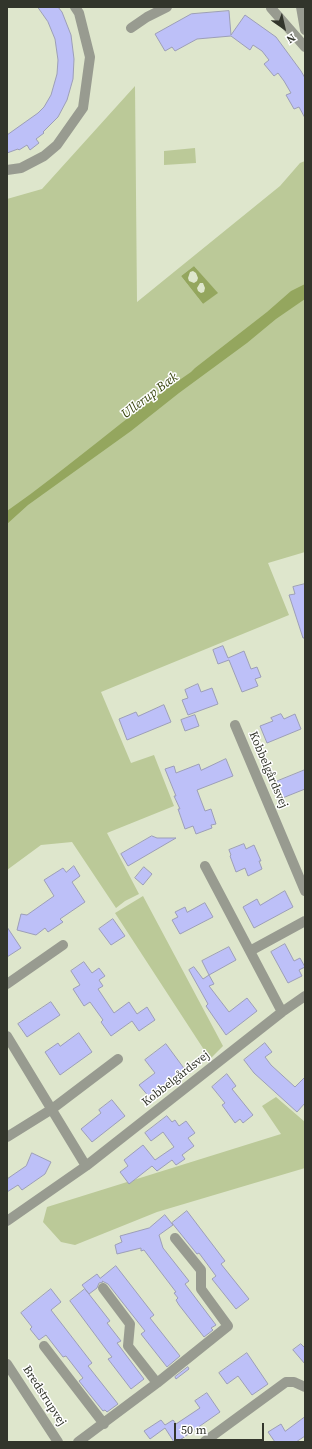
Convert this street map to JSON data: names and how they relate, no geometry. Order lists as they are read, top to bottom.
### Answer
{
  "streets": {
    "street": ["Kobbelgårdsvej", "Bredstrupvej"]
  },
  "water": ["Ullerup Bæk"],
  "scale_bar": "50 m",
  "north": "bottom right"
}
